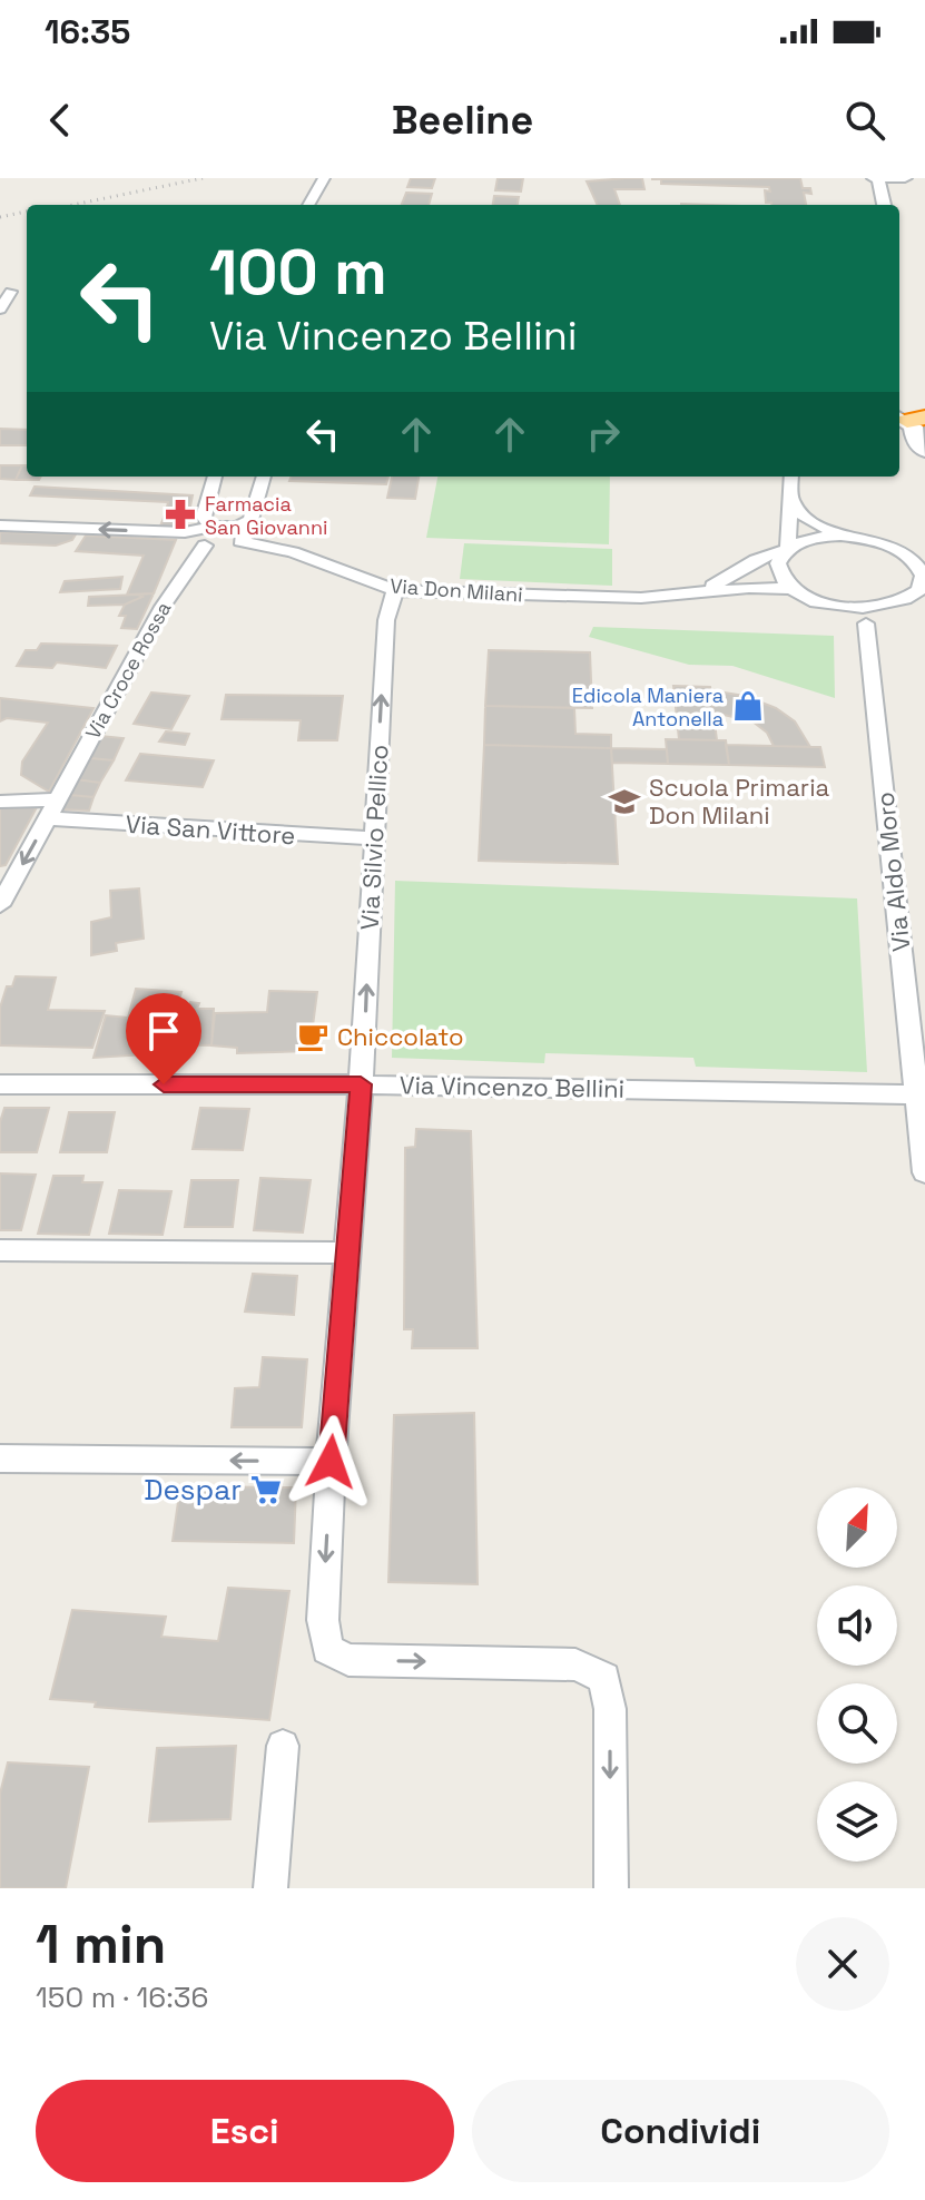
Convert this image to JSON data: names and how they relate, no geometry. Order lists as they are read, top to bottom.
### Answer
{
  "streets": {
    "street": [
      "Via Don Milani",
      "Via Croce Rossa",
      "Via San Vittore",
      "Via Silvio Pellico",
      "Via Aldo Moro",
      "Via Vincenzo Bellini"
    ]
  },
  "crossings": [
    ["Via Don Milani", "Via Croce Rossa"],
    ["Via Don Milani", "Via Silvio Pellico"],
    ["Via Croce Rossa", "Via San Vittore"],
    ["Via San Vittore", "Via Silvio Pellico"],
    ["Via Silvio Pellico", "Via Vincenzo Bellini"],
    ["Via Aldo Moro", "Via Vincenzo Bellini"]
  ],
  "one_way": ["Via Silvio Pellico"],
  "places": {
    "pharmacy": ["Farmacia San Giovanni"],
    "shop": ["Edicola Maniera Antonella"],
    "school or university": ["Scuola Primaria Don Milani"],
    "cafe": ["Chiccolato"],
    "supermarket": ["Despar"]
  },
  "north": "top right",
  "page": {
    "status": "16:35",
    "header": "Beeline",
    "turn": ["100 m", "Via Vincenzo Bellini"],
    "heading": ["1 min", "150 m · 16:36"],
    "buttons": ["Esci", "Condividi"]
  }
}
